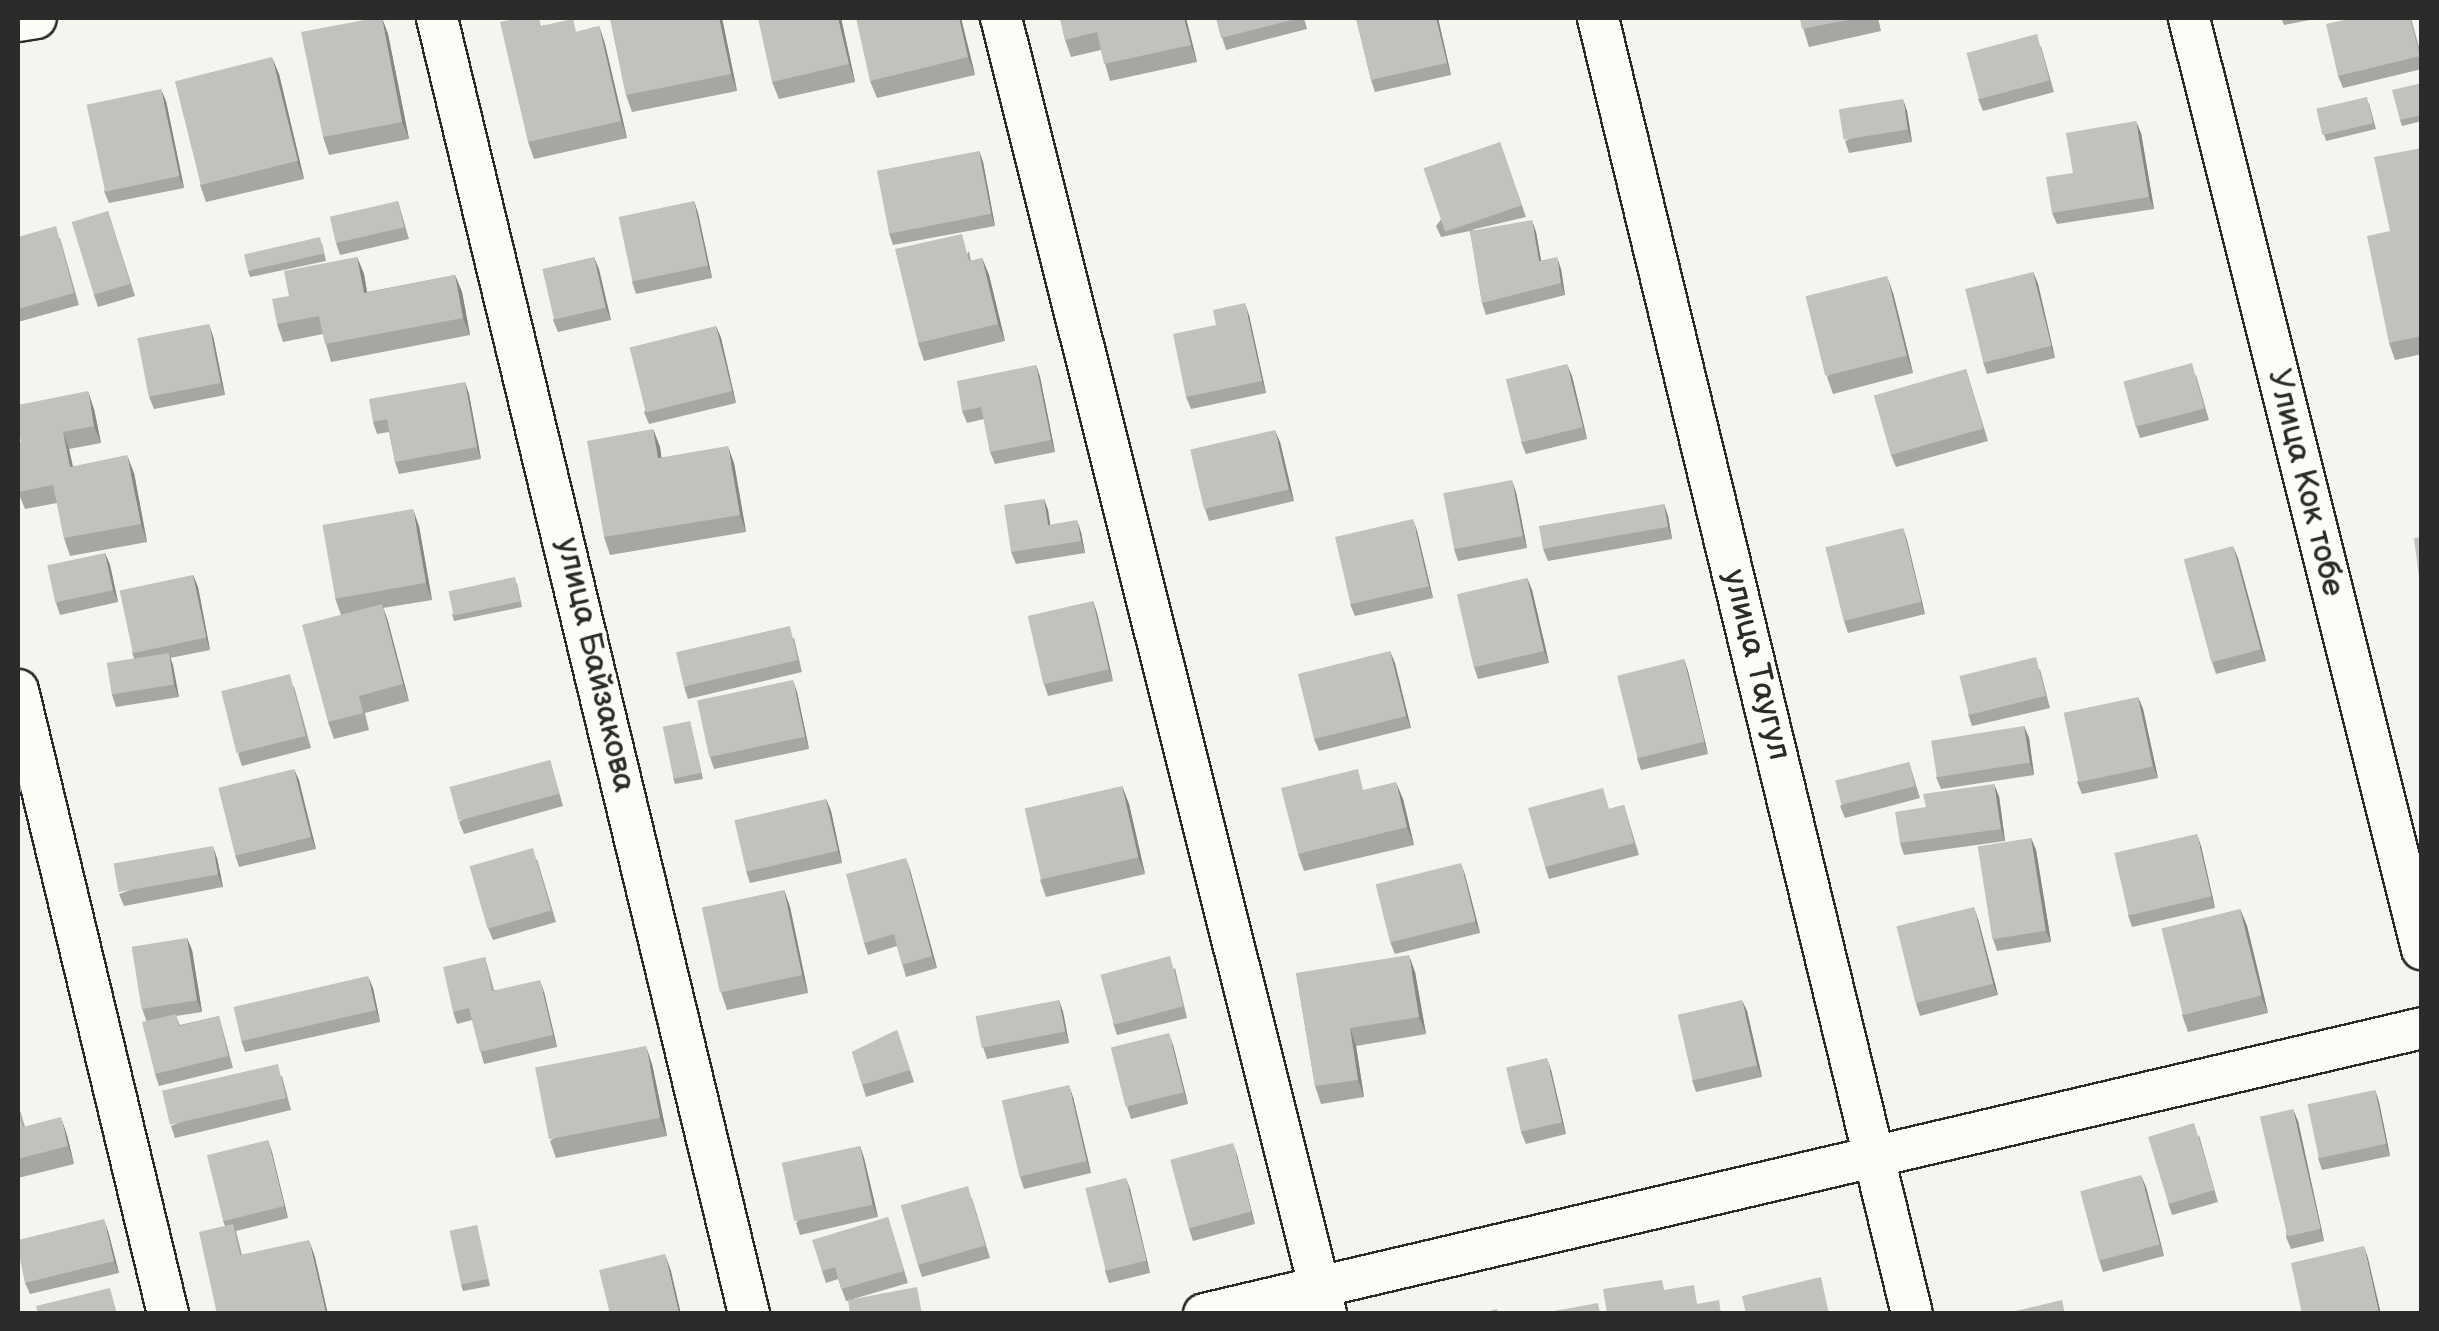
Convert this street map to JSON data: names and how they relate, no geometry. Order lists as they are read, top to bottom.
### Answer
{
  "streets": {
    "street": ["Улица Кок тобе", "улица Байзакова", "улица Таугул"]
  }
}
